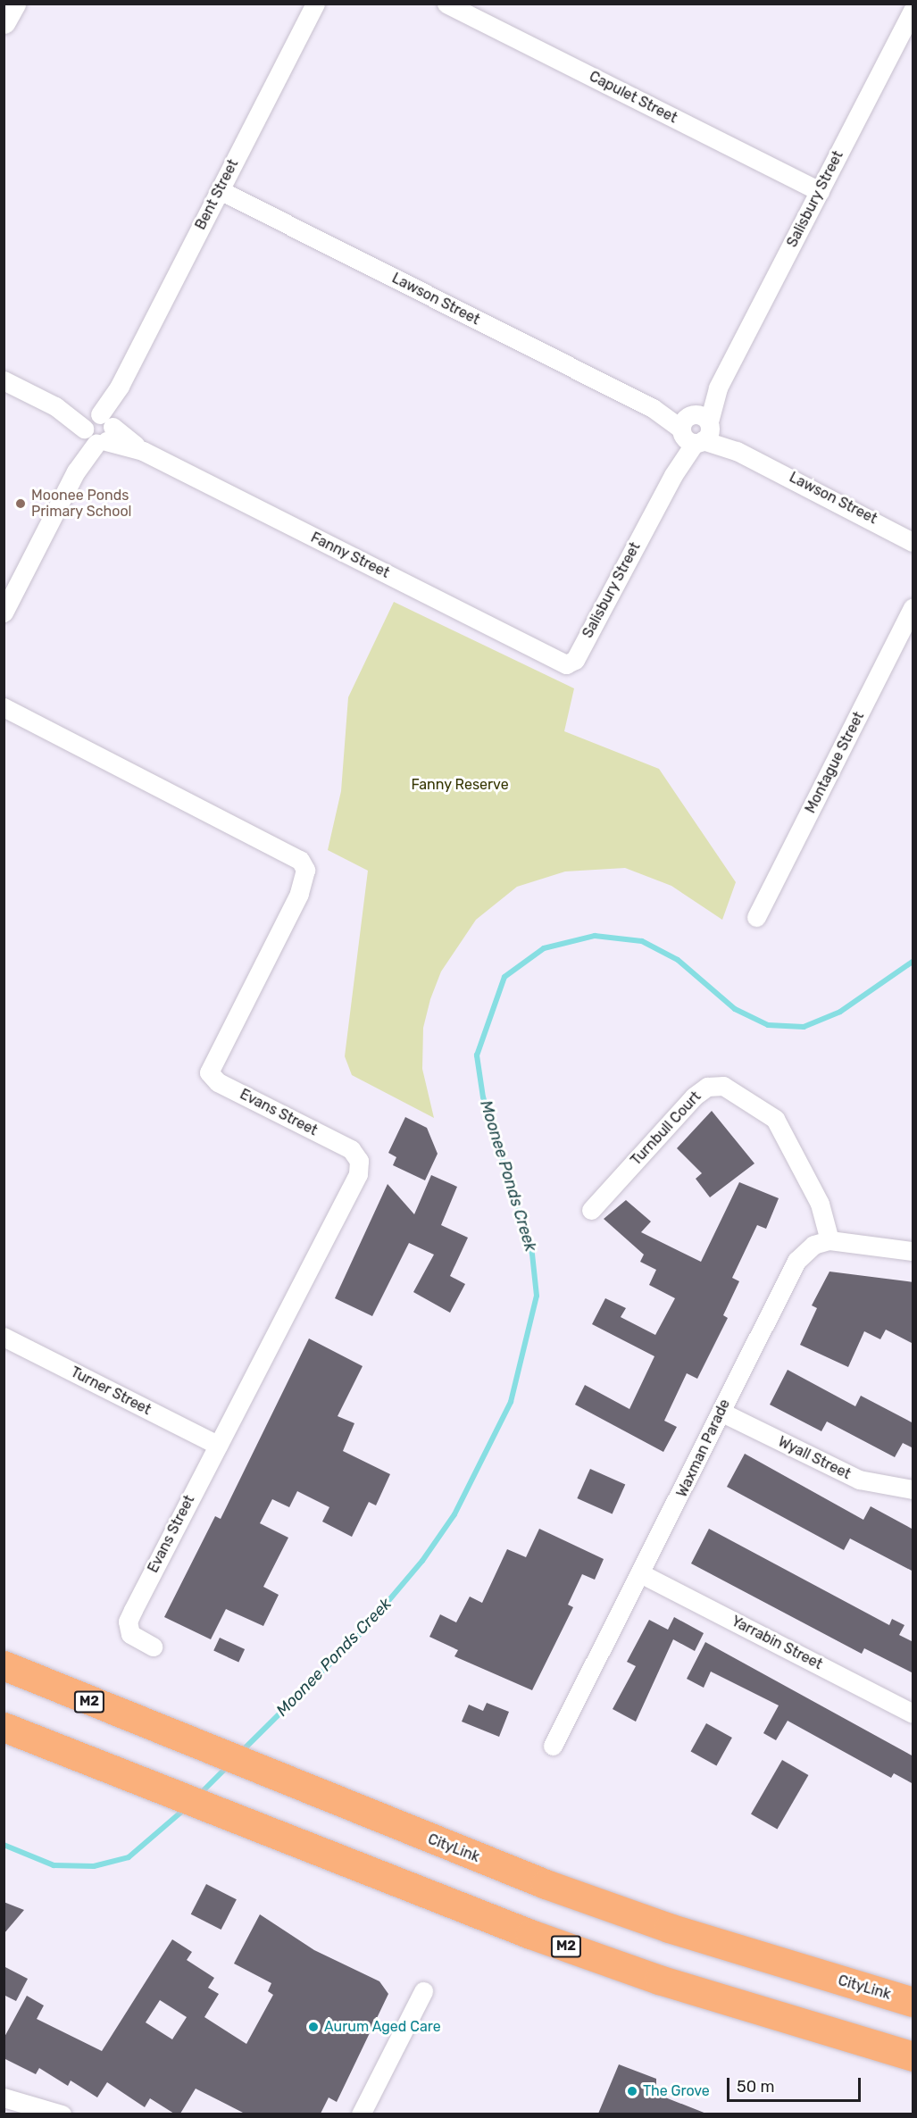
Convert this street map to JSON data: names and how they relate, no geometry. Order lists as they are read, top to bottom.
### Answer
{
  "streets": {
    "highway": ["M2", "CityLink"],
    "street": [
      "Capulet Street",
      "Bent Street",
      "Salisbury Street",
      "Lawson Street",
      "Fanny Street",
      "Montague Street",
      "Evans Street",
      "Turnbull Court",
      "Turner Street",
      "Waxman Parade",
      "Wyall Street",
      "Yarrabin Street"
    ]
  },
  "crossings": [
    ["Capulet Street", "Salisbury Street"],
    ["Bent Street", "Lawson Street"],
    ["Bent Street", "Fanny Street"],
    ["Salisbury Street", "Lawson Street"],
    ["Salisbury Street", "Fanny Street"],
    ["Evans Street", "Turner Street"],
    ["Turnbull Court", "Waxman Parade"],
    ["Waxman Parade", "Wyall Street"],
    ["Waxman Parade", "Yarrabin Street"]
  ],
  "water": ["Moonee Ponds Creek"],
  "parks": ["Fanny Reserve"],
  "places": ["Moonee Ponds Primary School", "Aurum Aged Care", "The Grove"],
  "scale_bar": "50 m"
}
